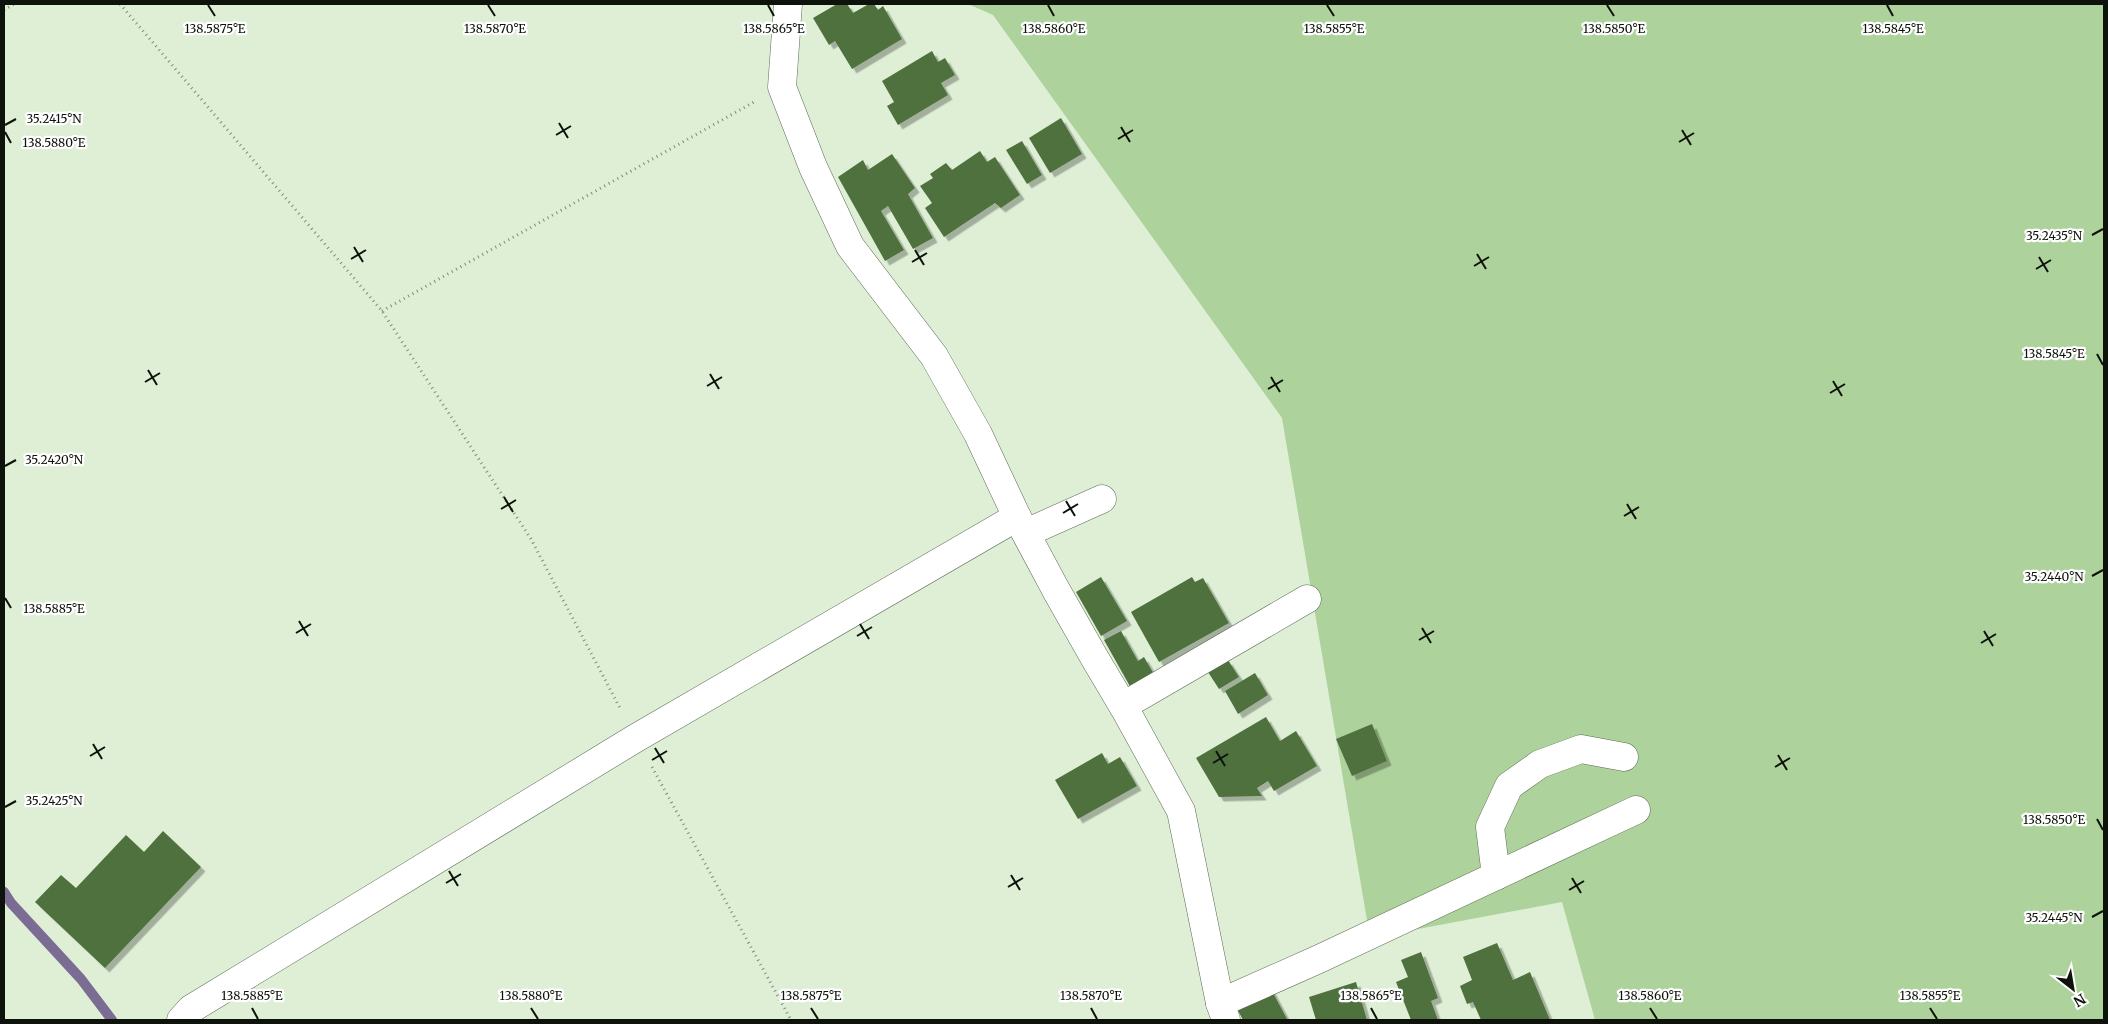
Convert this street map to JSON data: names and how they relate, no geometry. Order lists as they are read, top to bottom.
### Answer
{
  "north": "bottom right",
  "coordinates": [
    "138.5875°E",
    "138.5870°E",
    "138.5865°E",
    "138.5860°E",
    "138.5855°E",
    "138.5850°E",
    "138.5845°E",
    "35.2415°N",
    "138.5880°E",
    "35.2435°N",
    "35.2420°N",
    "35.2440°N",
    "138.5885°E",
    "35.2425°N",
    "35.2445°N"
  ]
}
